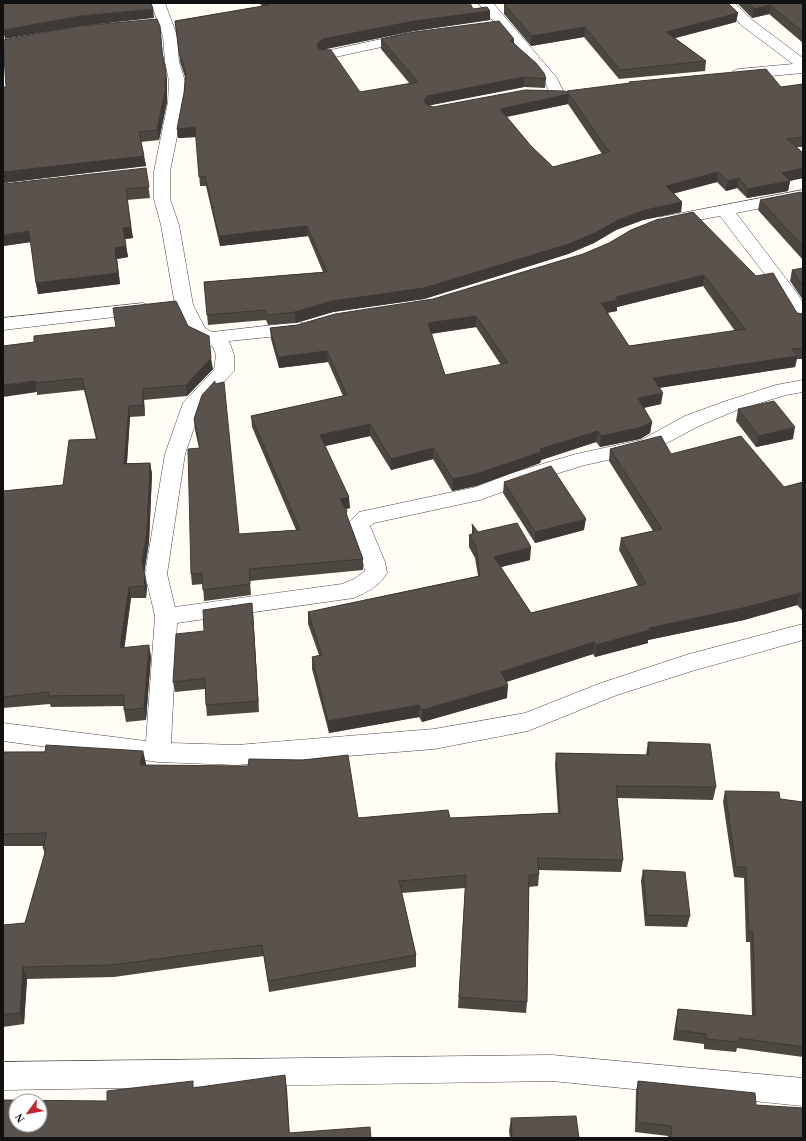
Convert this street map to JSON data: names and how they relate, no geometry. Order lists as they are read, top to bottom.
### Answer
{
  "north": "bottom left"
}
